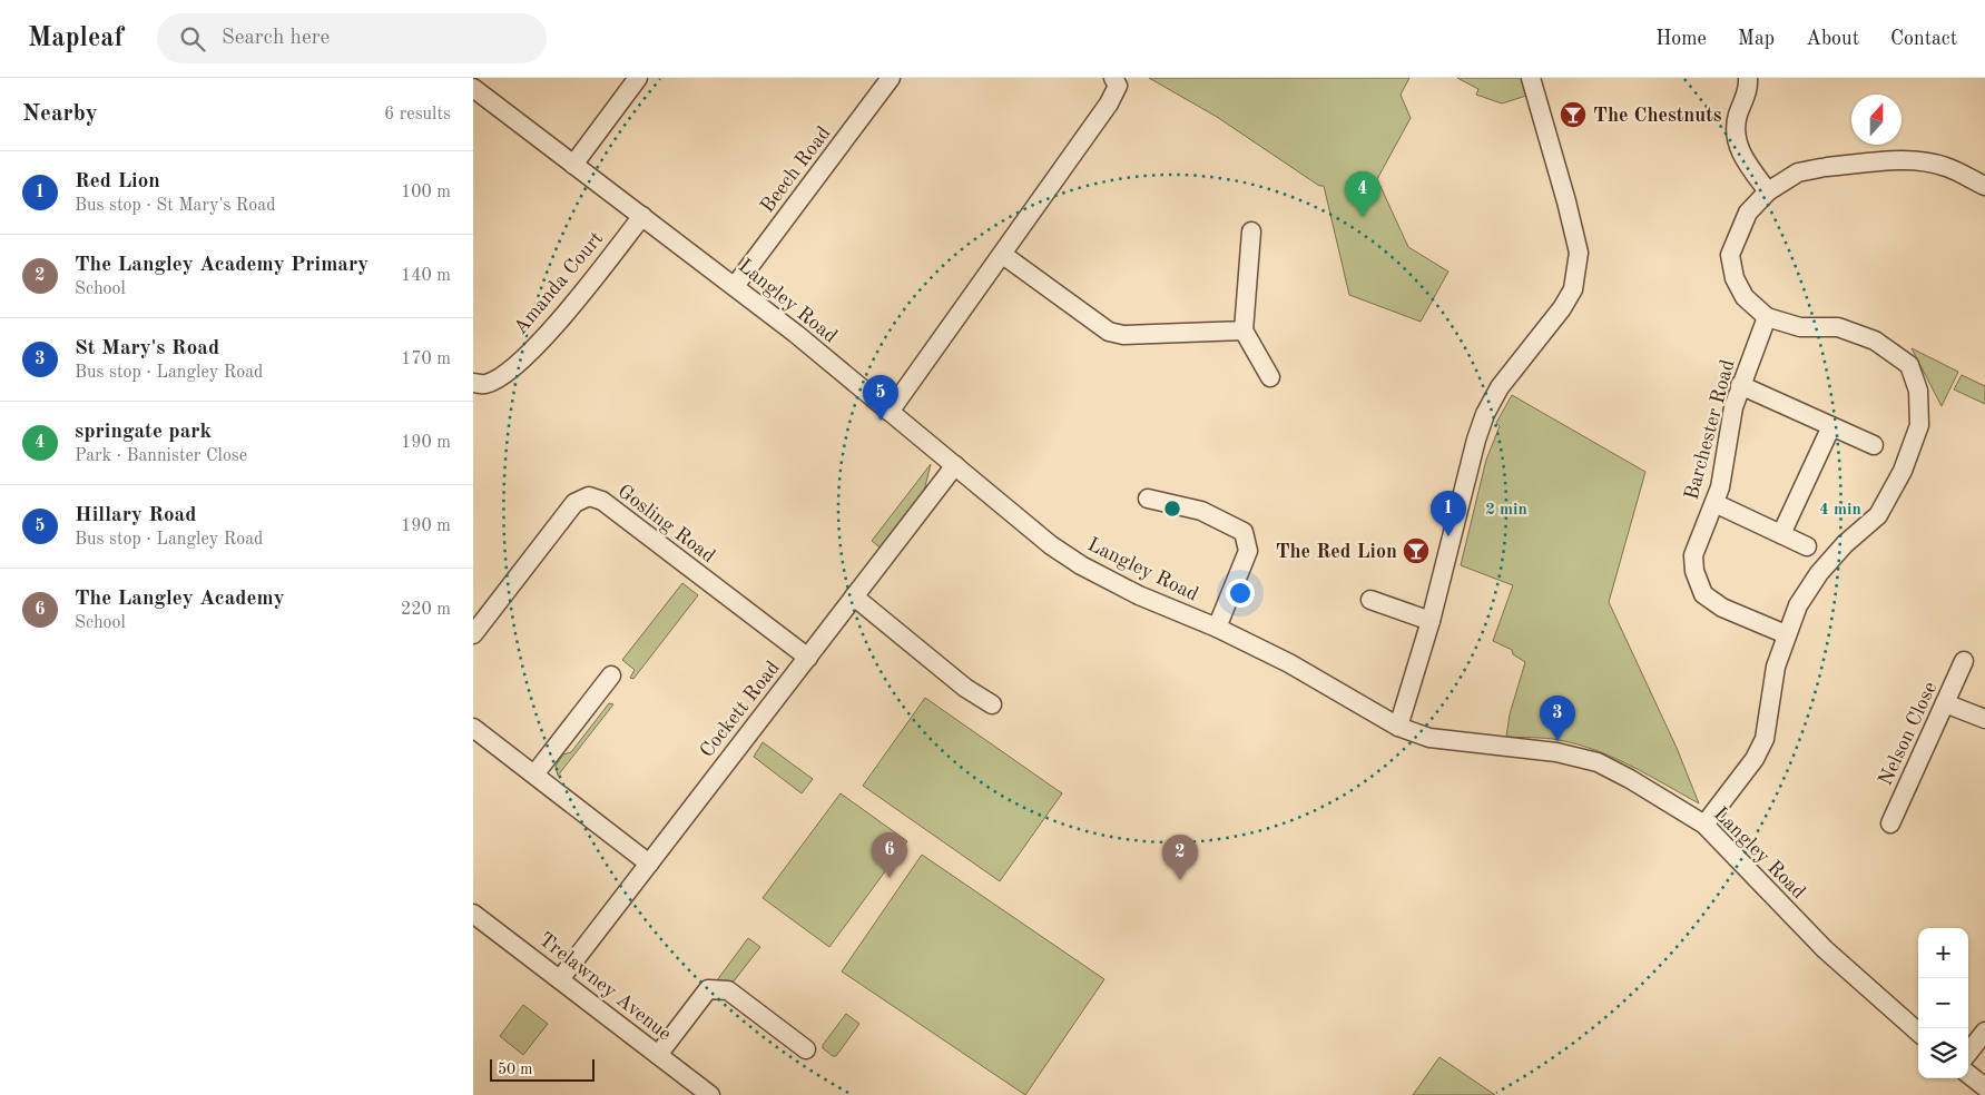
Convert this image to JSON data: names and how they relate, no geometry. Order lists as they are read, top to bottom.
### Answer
{
  "streets": {
    "street": [
      "Beech Road",
      "Amanda Court",
      "Langley Road",
      "Barchester Road",
      "Gosling Road",
      "Cockett Road",
      "Nelson Close",
      "Trelawney Avenue"
    ]
  },
  "crossings": [
    ["Beech Road", "Langley Road"],
    ["Amanda Court", "Langley Road"],
    ["Langley Road", "Cockett Road"],
    ["Gosling Road", "Cockett Road"],
    ["Cockett Road", "Trelawney Avenue"]
  ],
  "places": {
    "bar": ["The Chestnuts", "The Red Lion"]
  },
  "scale_bar": "50 m",
  "north": "top",
  "page": {
    "header": "Mapleaf",
    "search": "Search here",
    "nav": [
      "Home",
      "Map",
      "About",
      "Contact"
    ],
    "heading": ["Nearby", "6 results"],
    "list": [
      {
        "mark": "1",
        "name": "Red Lion",
        "note": "Bus stop · St Mary's Road",
        "value": "100 m"
      },
      {
        "mark": "2",
        "name": "The Langley Academy Primary",
        "note": "School",
        "value": "140 m"
      },
      {
        "mark": "3",
        "name": "St Mary's Road",
        "note": "Bus stop · Langley Road",
        "value": "170 m"
      },
      {
        "mark": "4",
        "name": "springate park",
        "note": "Park · Bannister Close",
        "value": "190 m"
      },
      {
        "mark": "5",
        "name": "Hillary Road",
        "note": "Bus stop · Langley Road",
        "value": "190 m"
      },
      {
        "mark": "6",
        "name": "The Langley Academy",
        "note": "School",
        "value": "220 m"
      }
    ],
    "pins": [
      "4",
      "5",
      "1",
      "3",
      "6",
      "2"
    ],
    "map_buttons": ["+", "−"],
    "scale": "50 m"
  },
  "rings": ["2 min", "4 min"]
}
